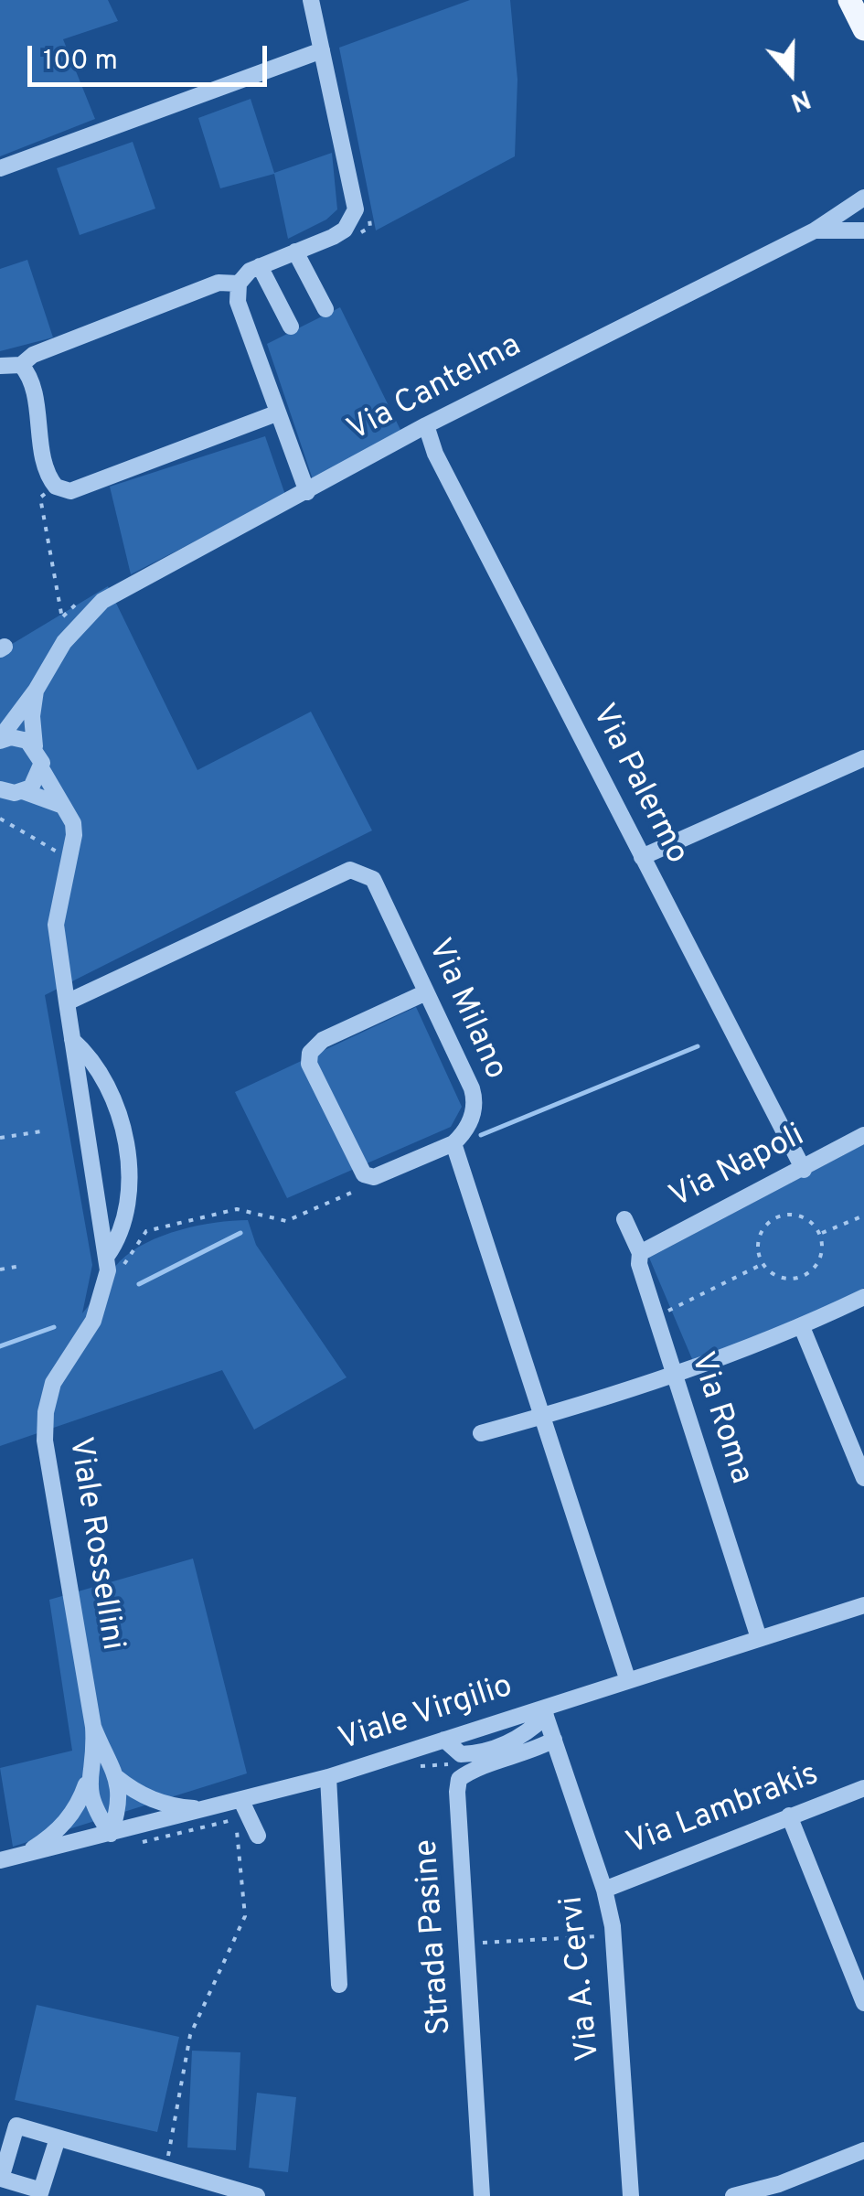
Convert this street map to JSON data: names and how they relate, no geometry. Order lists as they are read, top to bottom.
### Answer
{
  "streets": {
    "street": [
      "Via Cantelma",
      "Via Palermo",
      "Via Milano",
      "Via Napoli",
      "Via Roma",
      "Viale Rossellini",
      "Viale Virgilio",
      "Via Lambrakis",
      "Strada Pasine",
      "Via A. Cervi"
    ]
  },
  "crossings": [
    ["Via Cantelma", "Via Palermo"],
    ["Via Palermo", "Via Napoli"],
    ["Via Milano", "Viale Rossellini"],
    ["Via Napoli", "Via Roma"],
    ["Via Roma", "Viale Virgilio"],
    ["Viale Virgilio", "Via A. Cervi"],
    ["Via Lambrakis", "Via A. Cervi"],
    ["Strada Pasine", "Via A. Cervi"]
  ],
  "scale_bar": "100 m",
  "north": "bottom"
}
